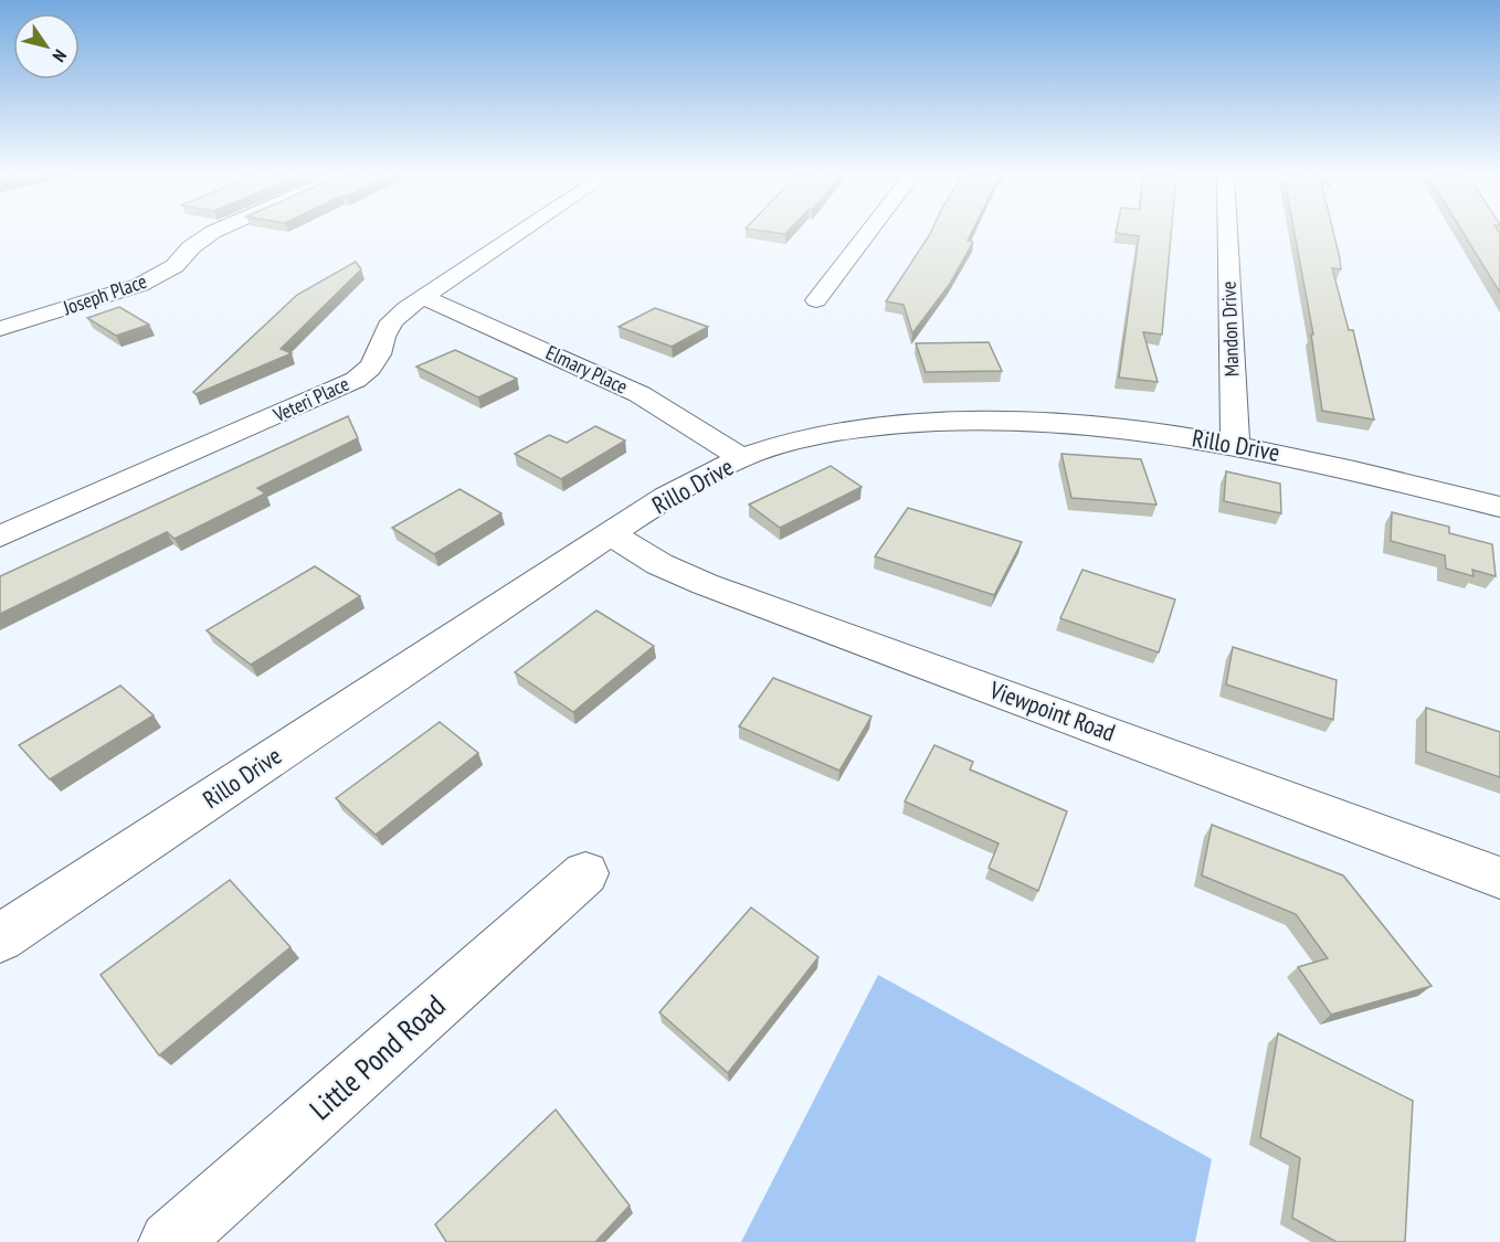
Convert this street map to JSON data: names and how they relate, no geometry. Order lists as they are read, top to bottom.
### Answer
{
  "streets": {
    "street": [
      "Joseph Place",
      "Mandon Drive",
      "Elmary Place",
      "Veteri Place",
      "Rillo Drive",
      "Viewpoint Road",
      "Little Pond Road"
    ]
  },
  "crossings": [
    ["Mandon Drive", "Rillo Drive"],
    ["Elmary Place", "Veteri Place"],
    ["Elmary Place", "Rillo Drive"],
    ["Rillo Drive", "Viewpoint Road"]
  ],
  "north": "bottom right"
}
